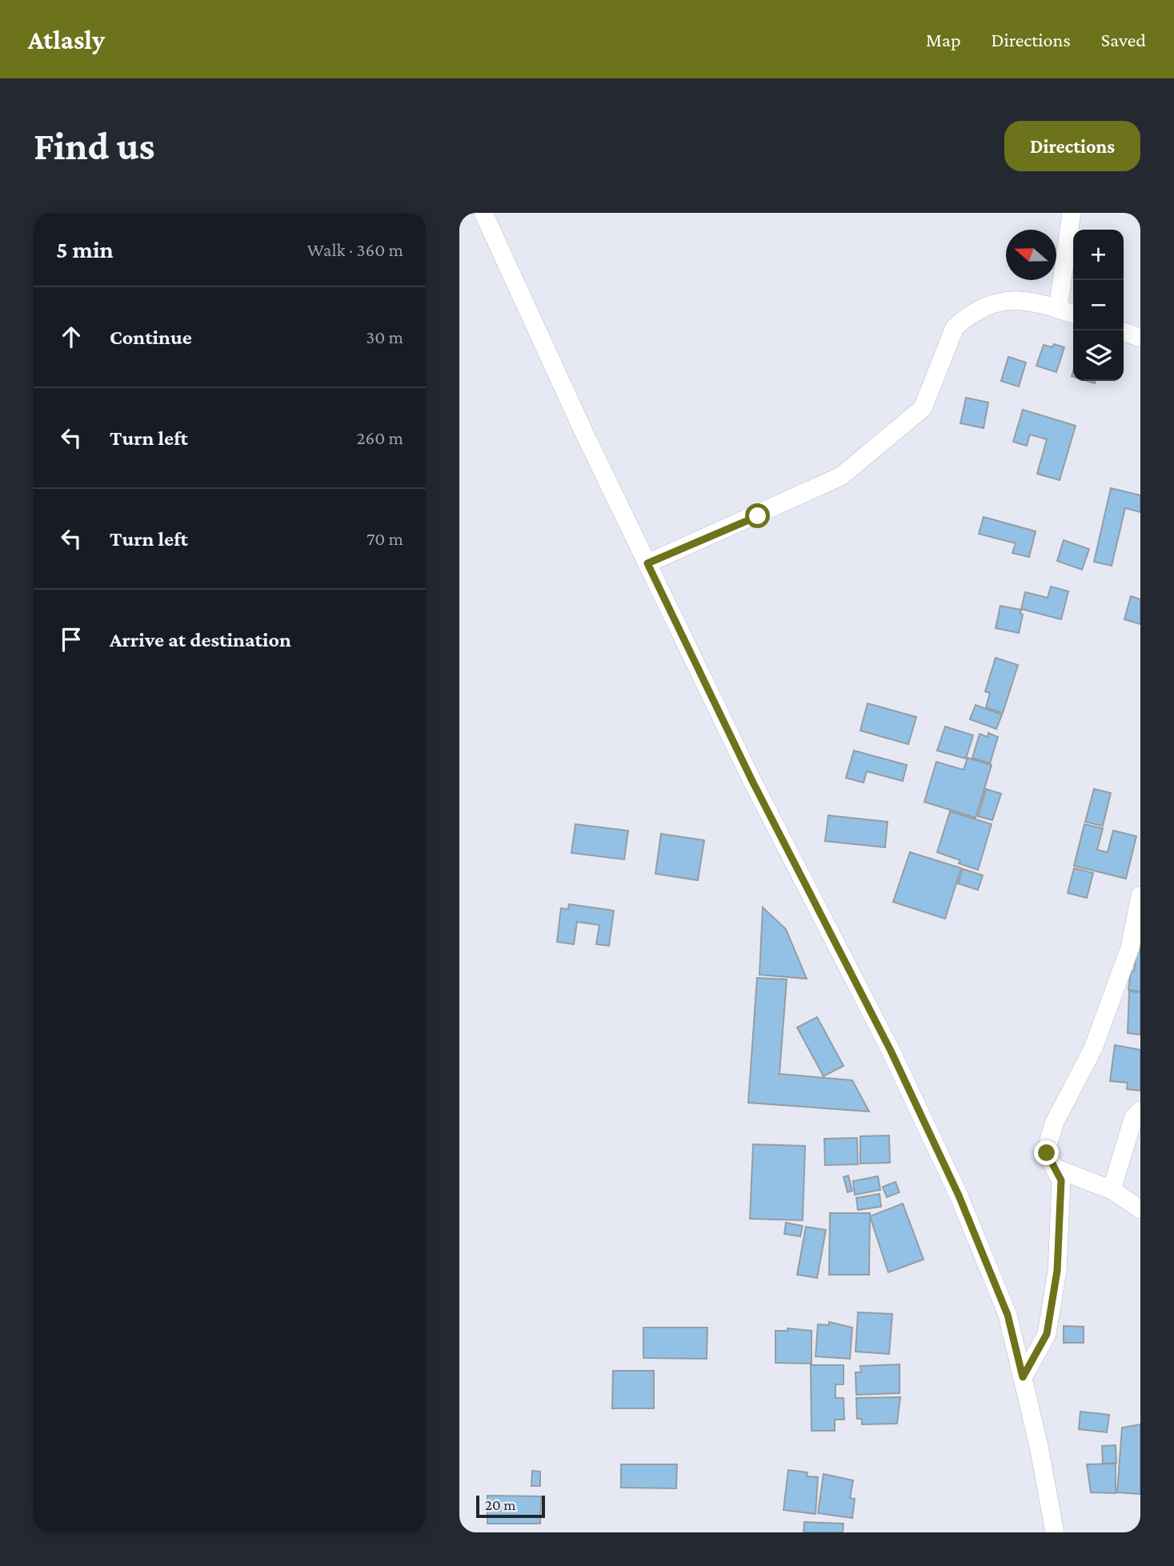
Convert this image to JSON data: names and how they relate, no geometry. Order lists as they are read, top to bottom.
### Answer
{
  "scale_bar": "20 m",
  "north": "left",
  "page": {
    "header": "Atlasly",
    "nav": ["Map", "Directions", "Saved"],
    "buttons": "Directions",
    "title": "Find us",
    "heading": ["5 min", "Walk · 360 m"],
    "map_buttons": ["+", "−"],
    "list": [
      ["Continue", "30 m"],
      ["Turn left", "260 m"],
      ["Turn left", "70 m"],
      "Arrive at destination"
    ],
    "scale": "20 m"
  }
}
